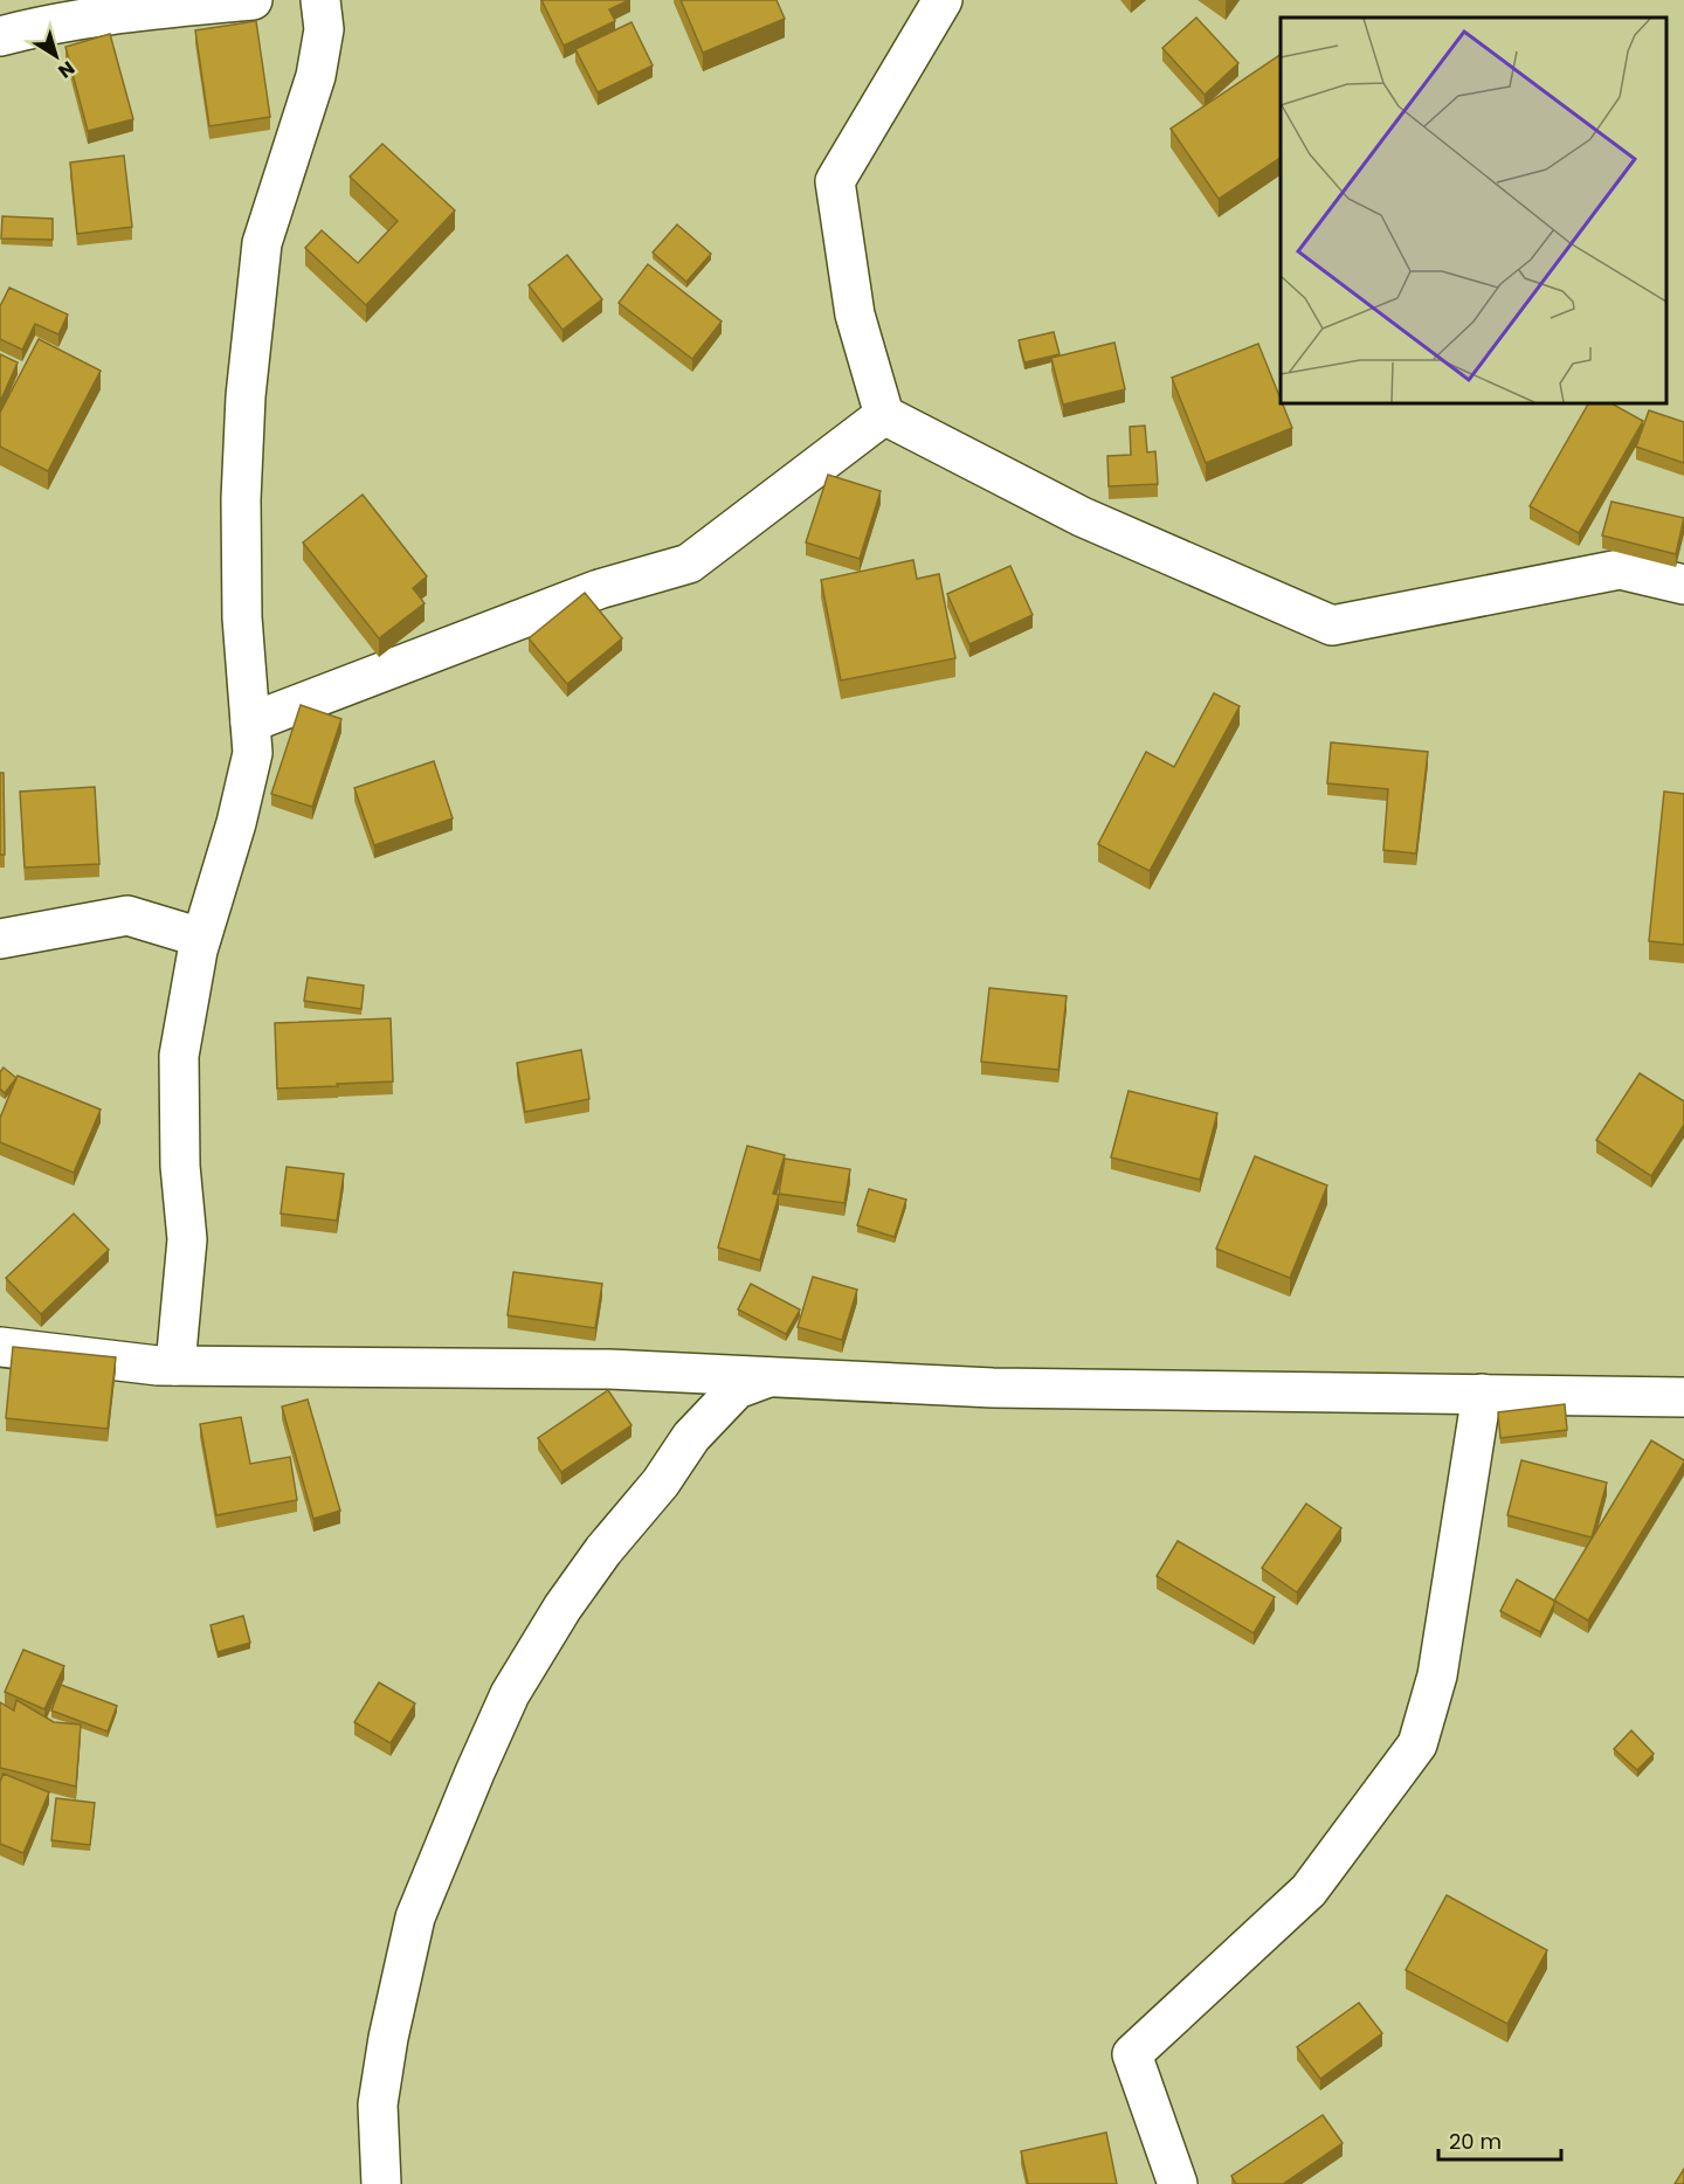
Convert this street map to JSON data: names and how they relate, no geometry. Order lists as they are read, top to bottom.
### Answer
{
  "scale_bar": "20 m",
  "north": "bottom right"
}
